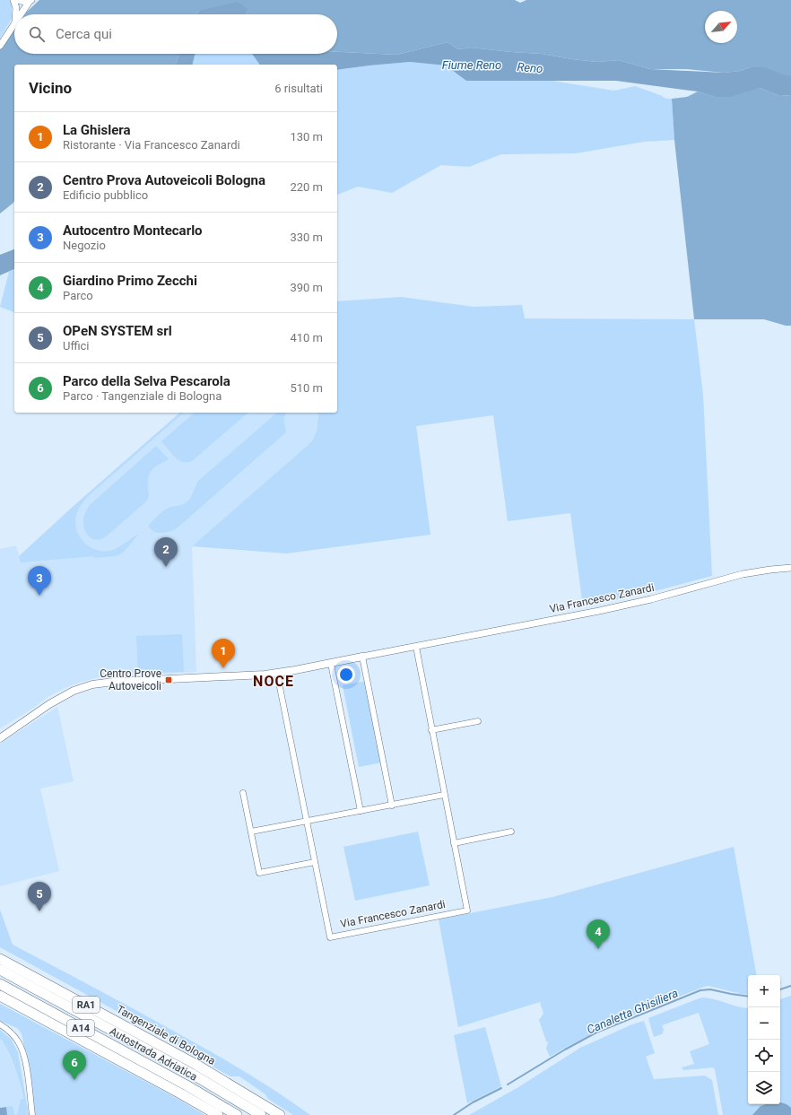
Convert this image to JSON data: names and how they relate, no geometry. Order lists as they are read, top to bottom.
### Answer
{
  "streets": {
    "highway": [
      "RA1",
      "A14",
      "Tangenziale di Bologna",
      "Autostrada Adriatica"
    ],
    "main road": ["Via Francesco Zanardi"]
  },
  "districts": ["NOCE"],
  "water": ["Fiume Reno", "Reno", "Canaletta Ghisiliera"],
  "places": {
    "transit": ["Centro Prove Autoveicoli"]
  },
  "north": "top right",
  "page": {
    "search": "Cerca qui",
    "heading": ["Vicino", "6 risultati"],
    "list": [
      {
        "mark": "1",
        "name": "La Ghislera",
        "note": "Ristorante · Via Francesco Zanardi",
        "value": "130 m"
      },
      {
        "mark": "2",
        "name": "Centro Prova Autoveicoli Bologna",
        "note": "Edificio pubblico",
        "value": "220 m"
      },
      {
        "mark": "3",
        "name": "Autocentro Montecarlo",
        "note": "Negozio",
        "value": "330 m"
      },
      {
        "mark": "4",
        "name": "Giardino Primo Zecchi",
        "note": "Parco",
        "value": "390 m"
      },
      {
        "mark": "5",
        "name": "OPeN SYSTEM srl",
        "note": "Uffici",
        "value": "410 m"
      },
      {
        "mark": "6",
        "name": "Parco della Selva Pescarola",
        "note": "Parco · Tangenziale di Bologna",
        "value": "510 m"
      }
    ],
    "pins": [
      "2",
      "3",
      "1",
      "5",
      "4",
      "6"
    ],
    "map_buttons": ["+", "−"]
  }
}
